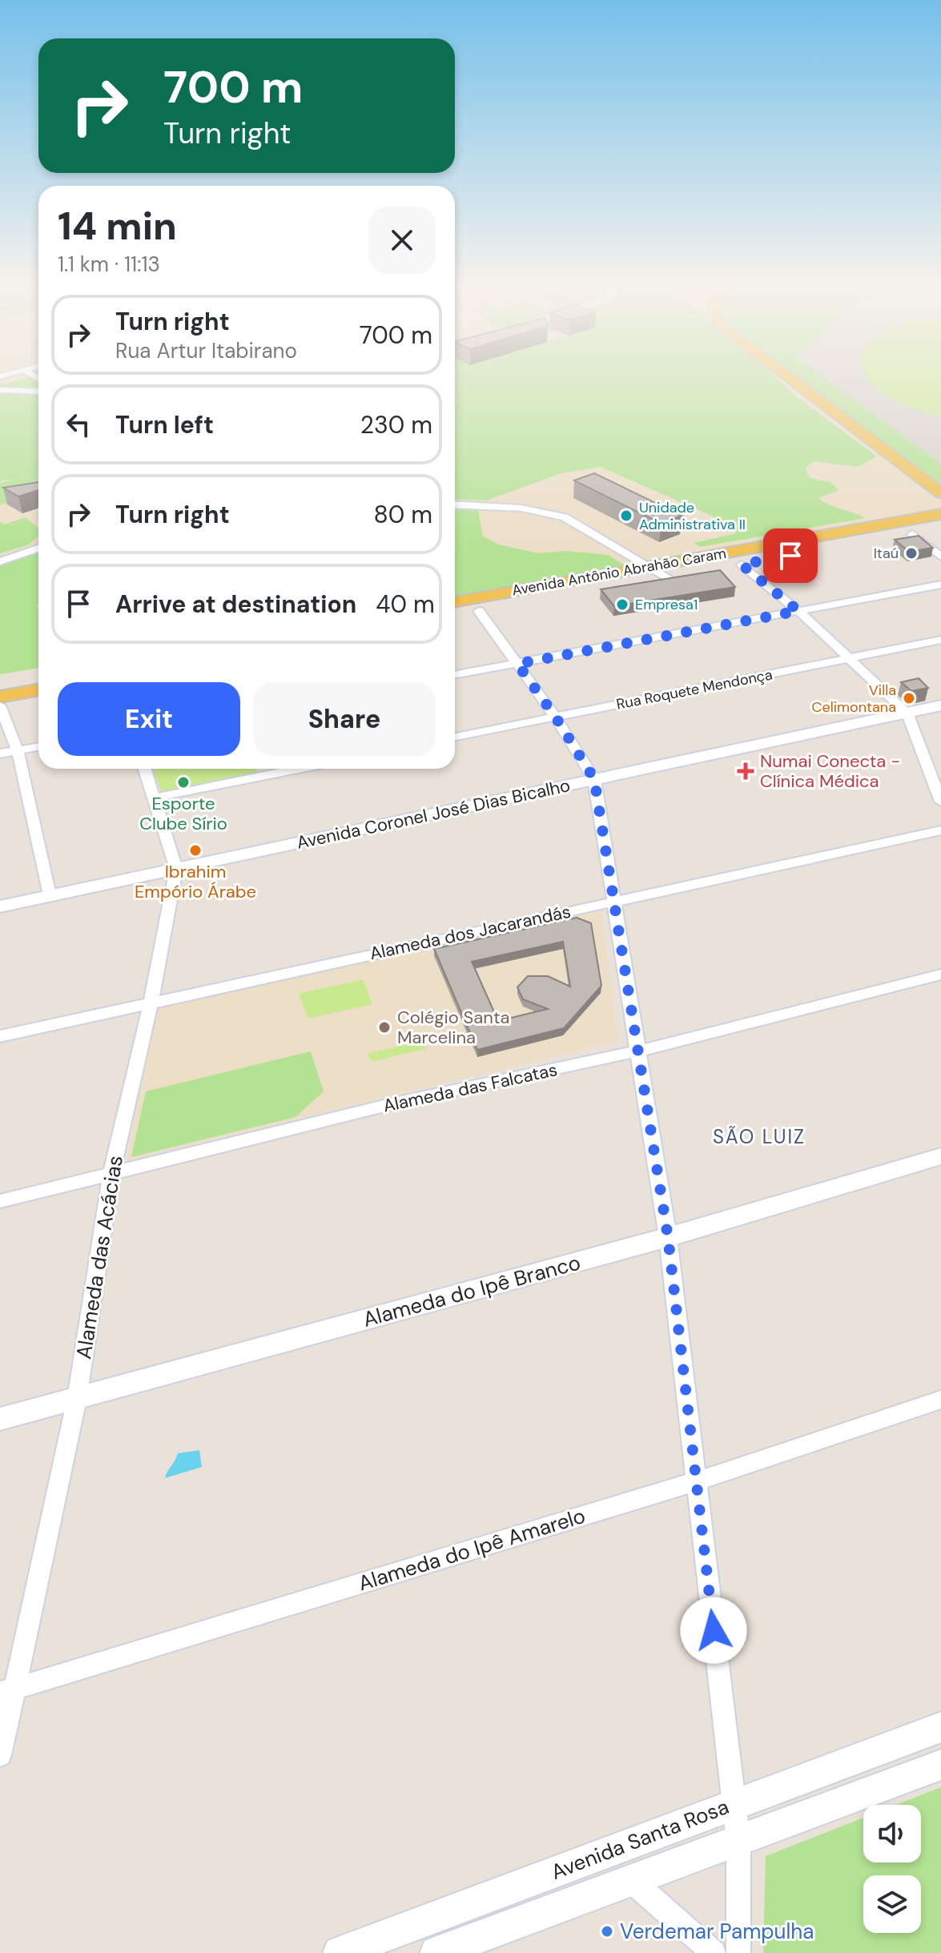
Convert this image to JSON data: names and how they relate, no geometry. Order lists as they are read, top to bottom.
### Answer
{
  "streets": {
    "main road": ["Avenida Antônio Abrahão Caram"],
    "street": [
      "Rua Roquete Mendonça",
      "Avenida Coronel José Dias Bicalho",
      "Alameda dos Jacarandás",
      "Alameda das Falcatas",
      "Alameda das Acácias",
      "Alameda do Ipê Branco",
      "Alameda do Ipê Amarelo",
      "Avenida Santa Rosa"
    ]
  },
  "crossings": [
    ["Avenida Coronel José Dias Bicalho", "Alameda das Acácias"],
    ["Alameda dos Jacarandás", "Alameda das Acácias"],
    ["Alameda das Falcatas", "Alameda das Acácias"],
    ["Alameda das Acácias", "Alameda do Ipê Branco"],
    ["Alameda das Acácias", "Alameda do Ipê Amarelo"]
  ],
  "districts": ["SÃO LUIZ"],
  "places": {
    "other": [
      "Unidade Administrativa II",
      "Itaú",
      "Empresa1",
      "Villa Celimontana",
      "Esporte Clube Sírio",
      "Ibrahim Empório Árabe",
      "Colégio Santa Marcelina",
      "Verdemar Pampulha"
    ],
    "health": ["Numai Conecta - Clínica Médica"]
  },
  "page": {
    "turn": ["700 m", "Turn right"],
    "heading": ["14 min", "1.1 km · 11:13"],
    "list": [
      {
        "name": "Turn right",
        "note": "Rua Artur Itabirano",
        "value": "700 m"
      },
      {
        "name": "Turn left",
        "value": "230 m"
      },
      {
        "name": "Turn right",
        "value": "80 m"
      },
      {
        "name": "Arrive at destination",
        "value": "40 m"
      }
    ],
    "buttons": ["Exit", "Share"]
  }
}
